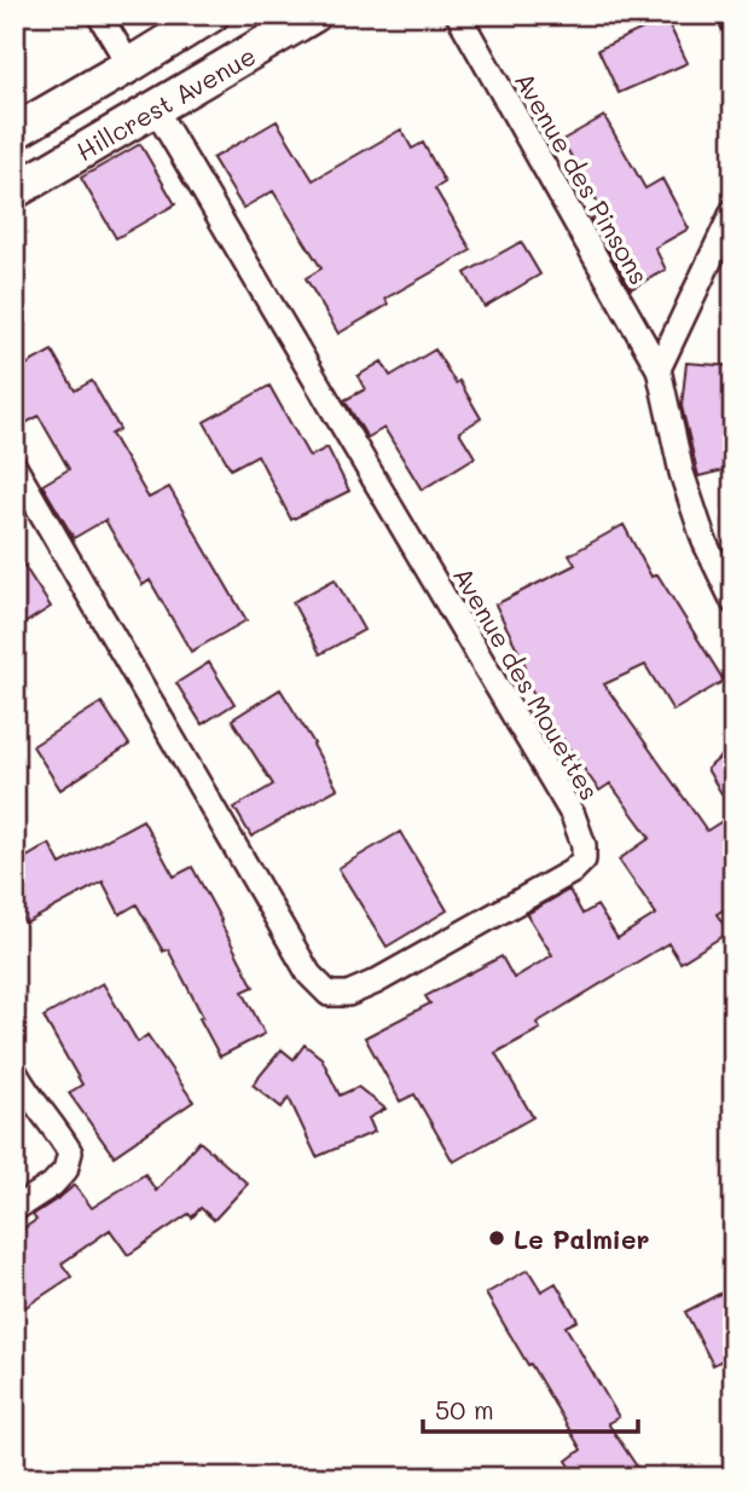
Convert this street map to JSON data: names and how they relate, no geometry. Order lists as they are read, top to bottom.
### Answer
{
  "streets": {
    "main road": ["Hillcrest Avenue"],
    "street": ["Avenue des Pinsons", "Avenue des Mouettes"]
  },
  "crossings": [
    ["Hillcrest Avenue", "Avenue des Mouettes"]
  ],
  "places": ["Le Palmier"],
  "scale_bar": "50 m"
}
